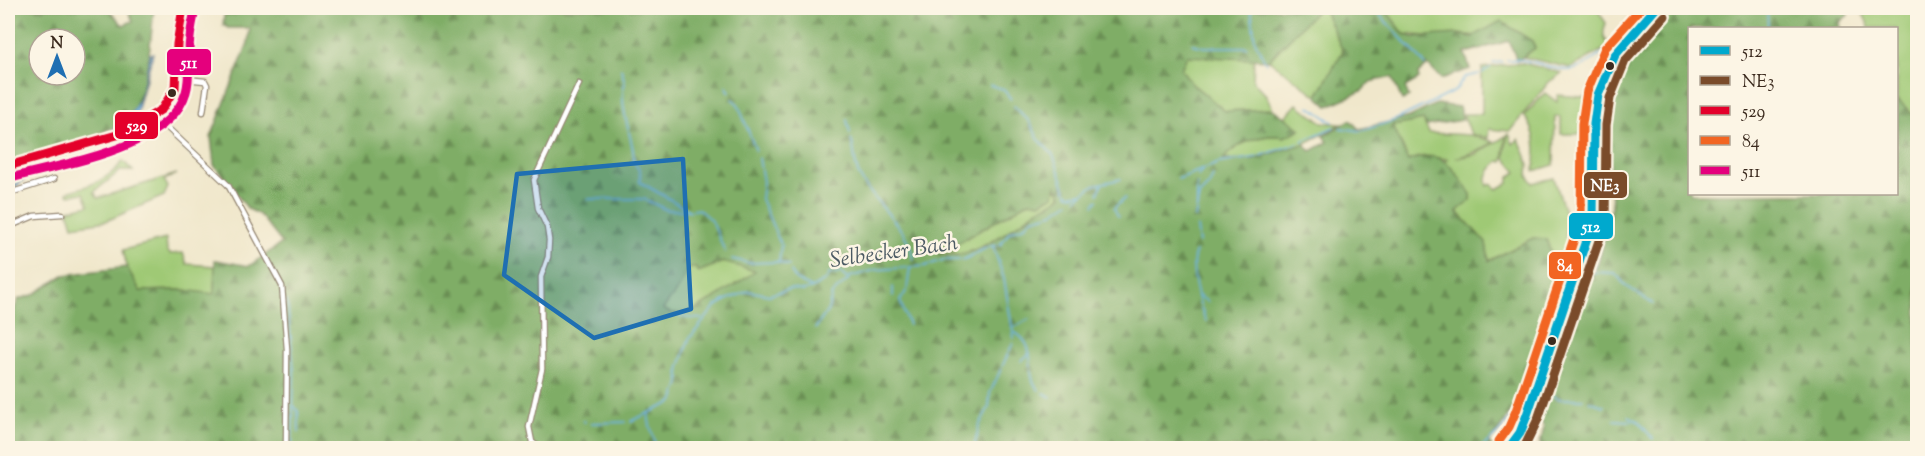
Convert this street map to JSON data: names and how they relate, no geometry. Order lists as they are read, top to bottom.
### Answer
{
  "water": ["Selbecker Bach"],
  "lines": [
    "transit line 512",
    "transit line 529",
    "transit line 84",
    "transit line 511",
    "transit line NE3"
  ],
  "legend": [
    "512",
    "NE3",
    "529",
    "84",
    "511"
  ],
  "north": "top"
}
